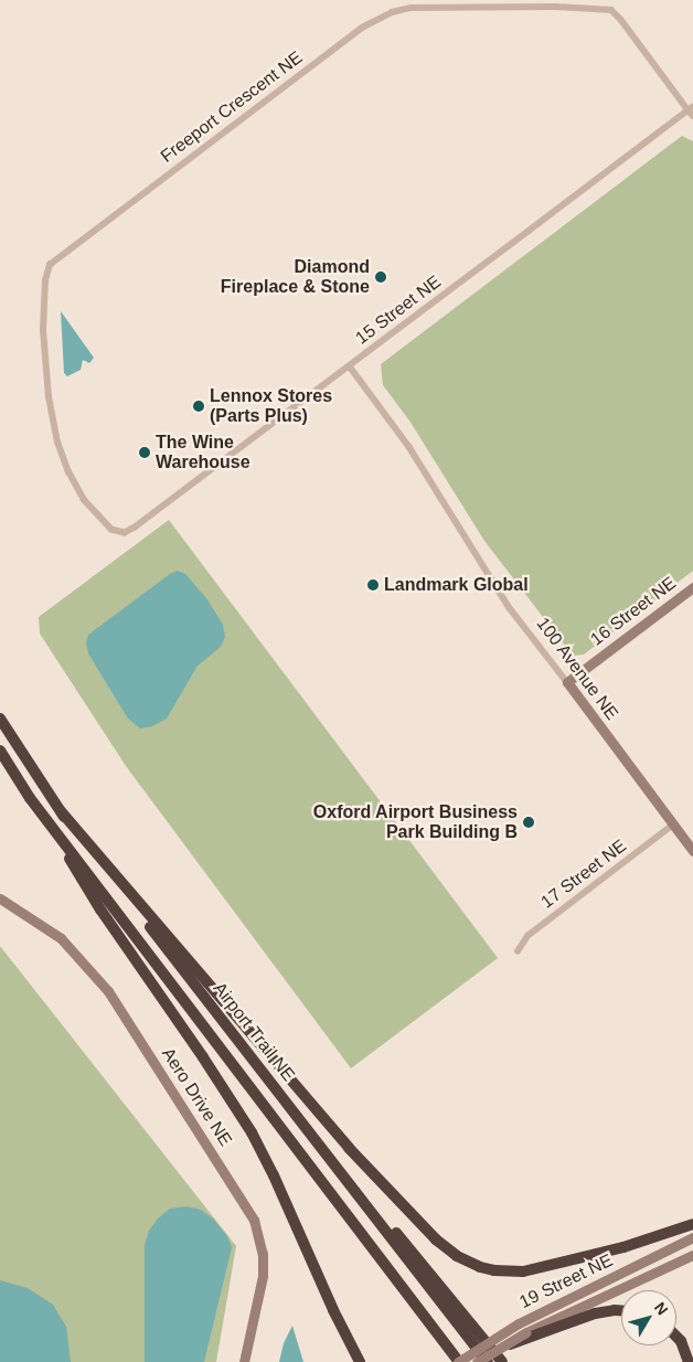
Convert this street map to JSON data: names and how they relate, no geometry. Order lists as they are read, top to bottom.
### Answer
{
  "streets": {
    "highway": ["Airport Trail NE"],
    "street": [
      "Freeport Crescent NE",
      "15 Street NE",
      "16 Street NE",
      "100 Avenue NE",
      "17 Street NE",
      "Aero Drive NE",
      "19 Street NE"
    ]
  },
  "crossings": [
    ["Freeport Crescent NE", "15 Street NE"],
    ["15 Street NE", "100 Avenue NE"],
    ["16 Street NE", "100 Avenue NE"],
    ["100 Avenue NE", "17 Street NE"],
    ["Airport Trail NE", "19 Street NE"]
  ],
  "places": [
    "Diamond Fireplace & Stone",
    "Lennox Stores (Parts Plus)",
    "The Wine Warehouse",
    "Landmark Global",
    "Oxford Airport Business Park Building B"
  ],
  "north": "top right"
}
